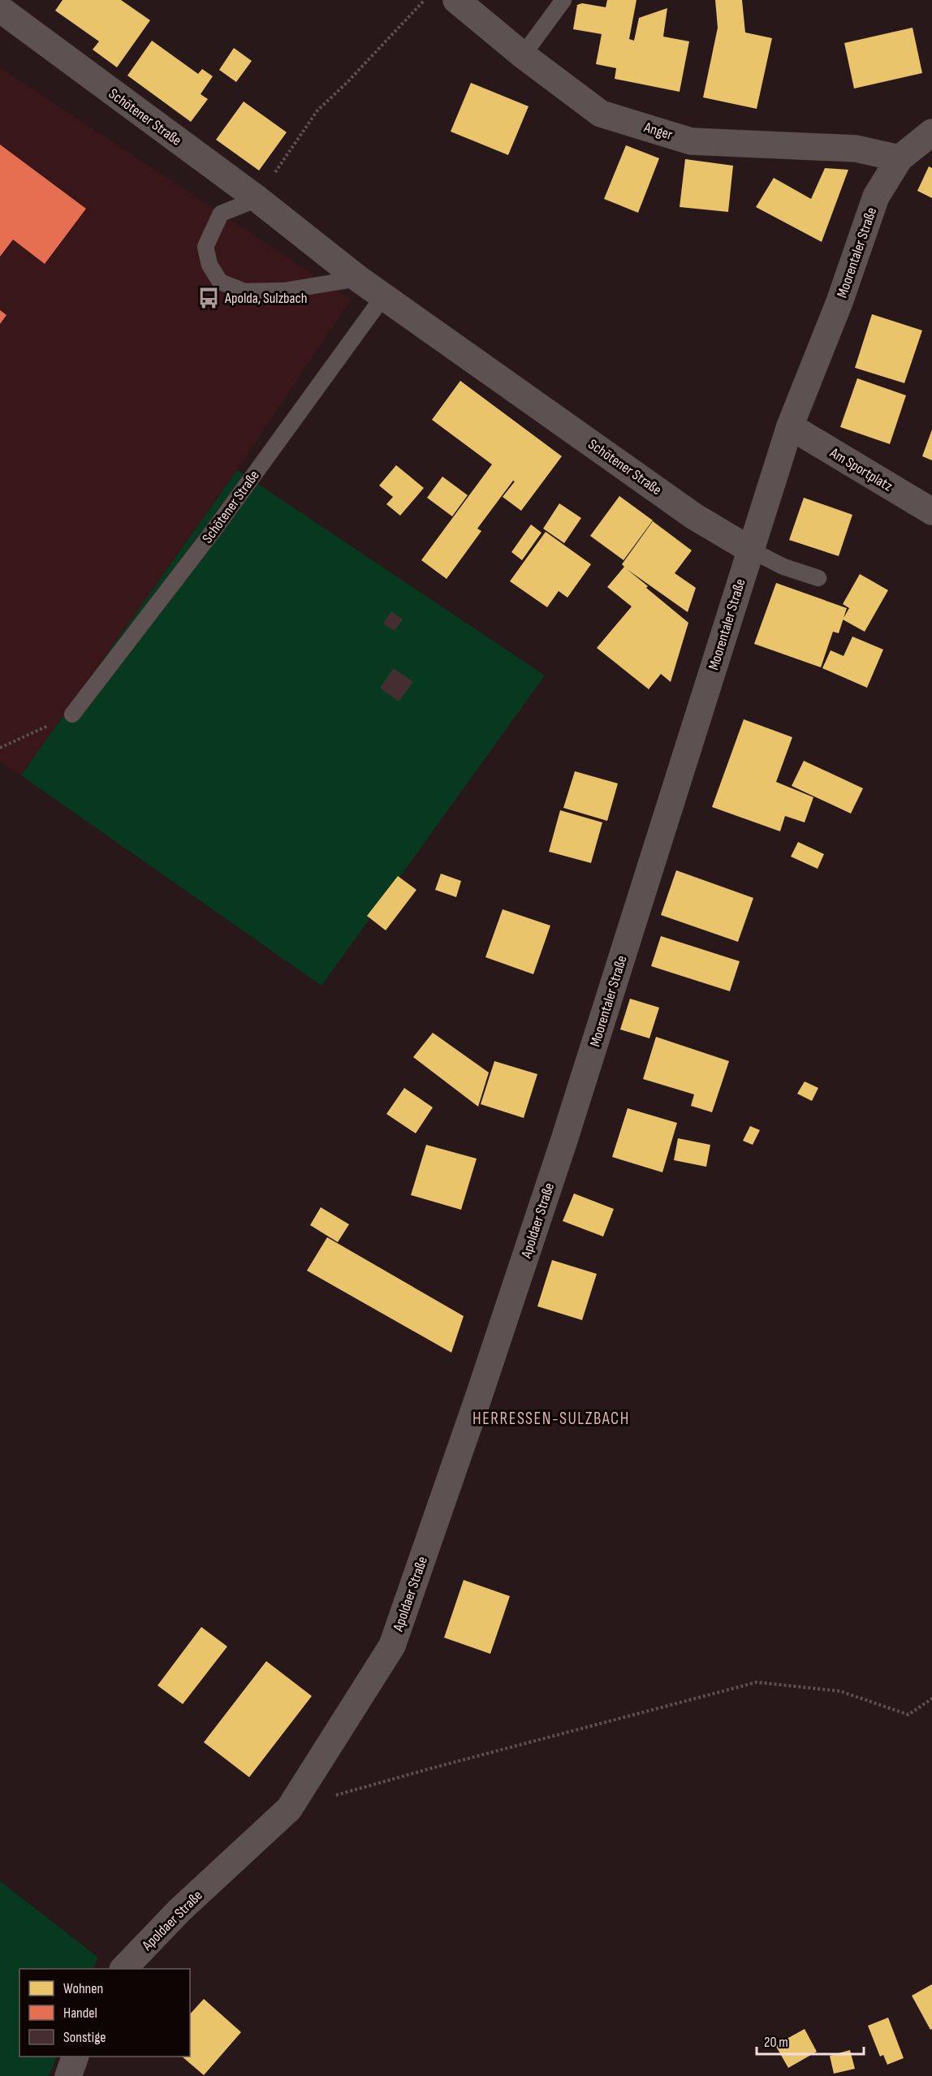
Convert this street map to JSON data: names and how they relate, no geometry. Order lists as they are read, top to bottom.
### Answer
{
  "streets": {
    "street": [
      "Schötener Straße",
      "Anger",
      "Moorentaler Straße",
      "Am Sportplatz",
      "Apoldaer Straße"
    ]
  },
  "crossings": [
    ["Schötener Straße", "Moorentaler Straße"],
    ["Anger", "Moorentaler Straße"],
    ["Moorentaler Straße", "Am Sportplatz"],
    ["Moorentaler Straße", "Apoldaer Straße"]
  ],
  "districts": ["HERRESSEN-SULZBACH"],
  "places": {
    "bus stop": ["Apolda, Sulzbach"]
  },
  "legend": ["Wohnen", "Handel", "Sonstige"],
  "scale_bar": "20 m"
}
